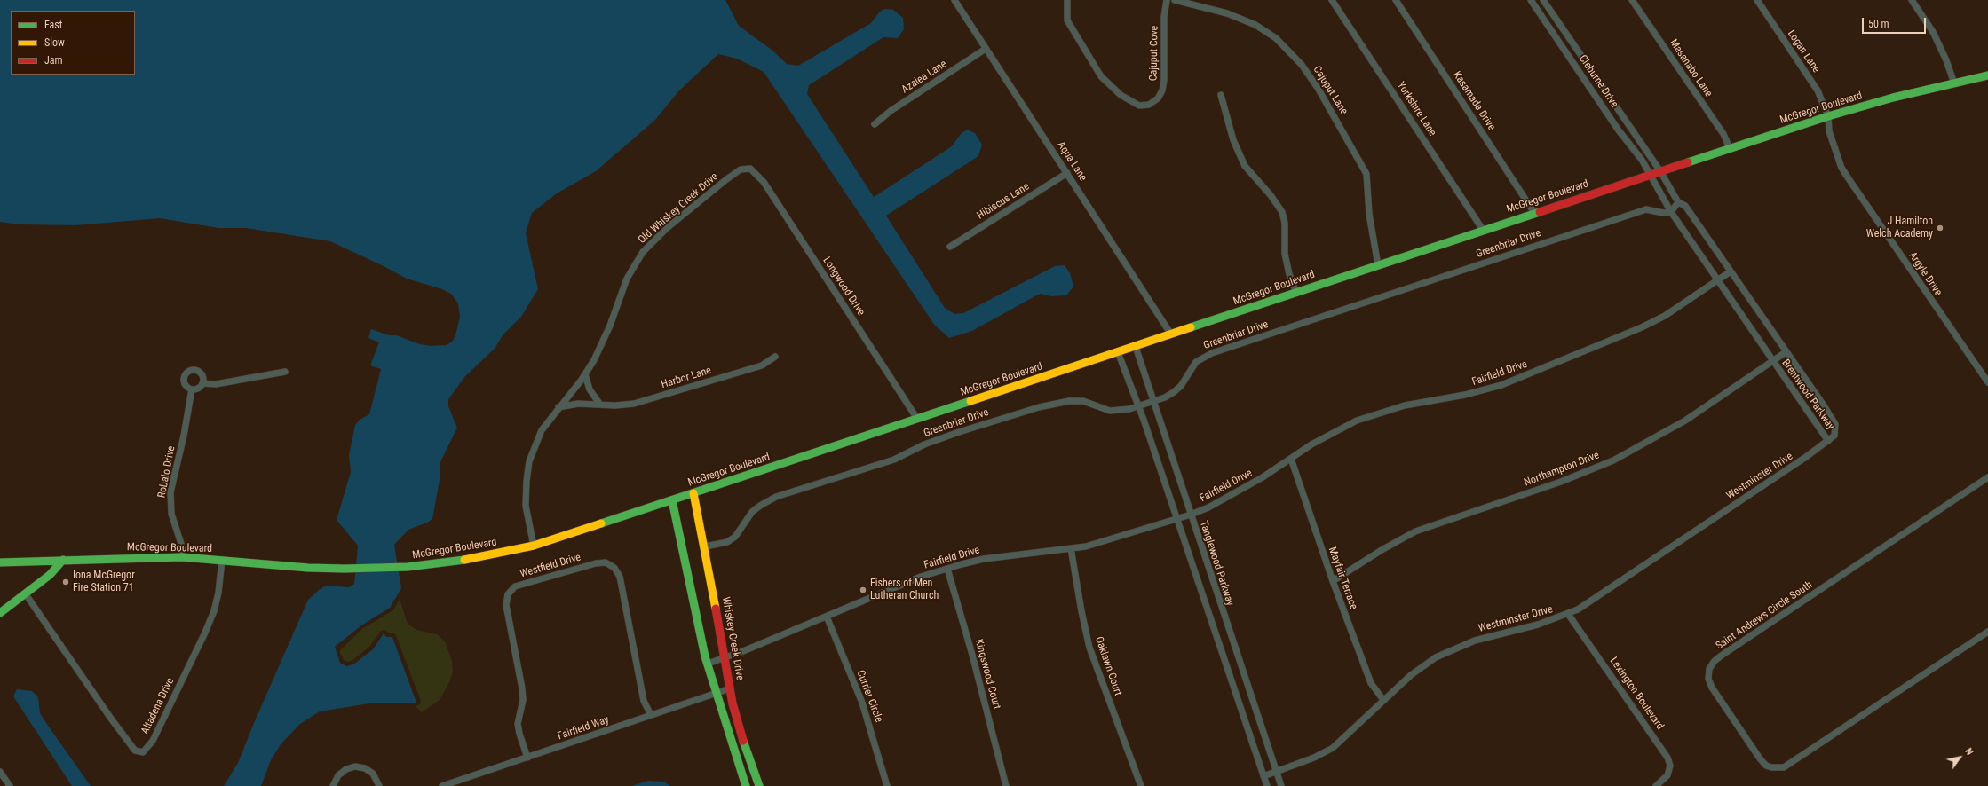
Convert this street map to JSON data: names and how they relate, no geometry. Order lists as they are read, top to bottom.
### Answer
{
  "streets": {
    "main road": ["McGregor Boulevard", "Whiskey Creek Drive"],
    "street": [
      "Logan Lane",
      "Cajuput Cove",
      "Masanabo Lane",
      "Azalea Lane",
      "Cleburne Drive",
      "Cajuput Lane",
      "Kasamada Drive",
      "Yorkshire Lane",
      "Aqua Lane",
      "Hibiscus Lane",
      "Old Whiskey Creek Drive",
      "Greenbriar Drive",
      "Argyle Drive",
      "Longwood Drive",
      "Fairfield Drive",
      "Harbor Lane",
      "Brentwood Parkway",
      "Northampton Drive",
      "Robalo Drive",
      "Westminster Drive",
      "Tanglewood Parkway",
      "Westfield Drive",
      "Mayfair Terrace",
      "Saint Andrews Circle South",
      "Oaklawn Court",
      "Kingswood Court",
      "Lexington Boulevard",
      "Currier Circle",
      "Altadena Drive",
      "Fairfield Way"
    ]
  },
  "crossings": [
    ["Logan Lane", "McGregor Boulevard"],
    ["Logan Lane", "Argyle Drive"],
    ["Masanabo Lane", "McGregor Boulevard"],
    ["Azalea Lane", "Aqua Lane"],
    ["Cleburne Drive", "McGregor Boulevard"],
    ["Cleburne Drive", "Brentwood Parkway"],
    ["Cajuput Lane", "McGregor Boulevard"],
    ["Kasamada Drive", "McGregor Boulevard"],
    ["McGregor Boulevard", "Yorkshire Lane"],
    ["McGregor Boulevard", "Aqua Lane"],
    ["McGregor Boulevard", "Old Whiskey Creek Drive"],
    ["McGregor Boulevard", "Argyle Drive"],
    ["McGregor Boulevard", "Longwood Drive"],
    ["McGregor Boulevard", "Brentwood Parkway"],
    ["McGregor Boulevard", "Robalo Drive"],
    ["McGregor Boulevard", "Tanglewood Parkway"],
    ["McGregor Boulevard", "Whiskey Creek Drive"],
    ["McGregor Boulevard", "Altadena Drive"],
    ["Aqua Lane", "Hibiscus Lane"],
    ["Old Whiskey Creek Drive", "Longwood Drive"],
    ["Old Whiskey Creek Drive", "Harbor Lane"],
    ["Greenbriar Drive", "Brentwood Parkway"],
    ["Greenbriar Drive", "Tanglewood Parkway"],
    ["Greenbriar Drive", "Whiskey Creek Drive"],
    ["Fairfield Drive", "Brentwood Parkway"],
    ["Fairfield Drive", "Tanglewood Parkway"],
    ["Fairfield Drive", "Mayfair Terrace"],
    ["Fairfield Drive", "Whiskey Creek Drive"],
    ["Fairfield Drive", "Oaklawn Court"],
    ["Fairfield Drive", "Kingswood Court"],
    ["Fairfield Drive", "Currier Circle"],
    ["Brentwood Parkway", "Northampton Drive"],
    ["Brentwood Parkway", "Westminster Drive"],
    ["Northampton Drive", "Mayfair Terrace"],
    ["Westminster Drive", "Tanglewood Parkway"],
    ["Westminster Drive", "Mayfair Terrace"],
    ["Westminster Drive", "Lexington Boulevard"],
    ["Westfield Drive", "Fairfield Way"],
    ["Whiskey Creek Drive", "Fairfield Way"]
  ],
  "places": ["J Hamilton Welch Academy", "Iona McGregor Fire Station 71", "Fishers of Men Lutheran Church"],
  "legend": ["Fast", "Slow", "Jam"],
  "scale_bar": "50 m",
  "north": "top right"
}
